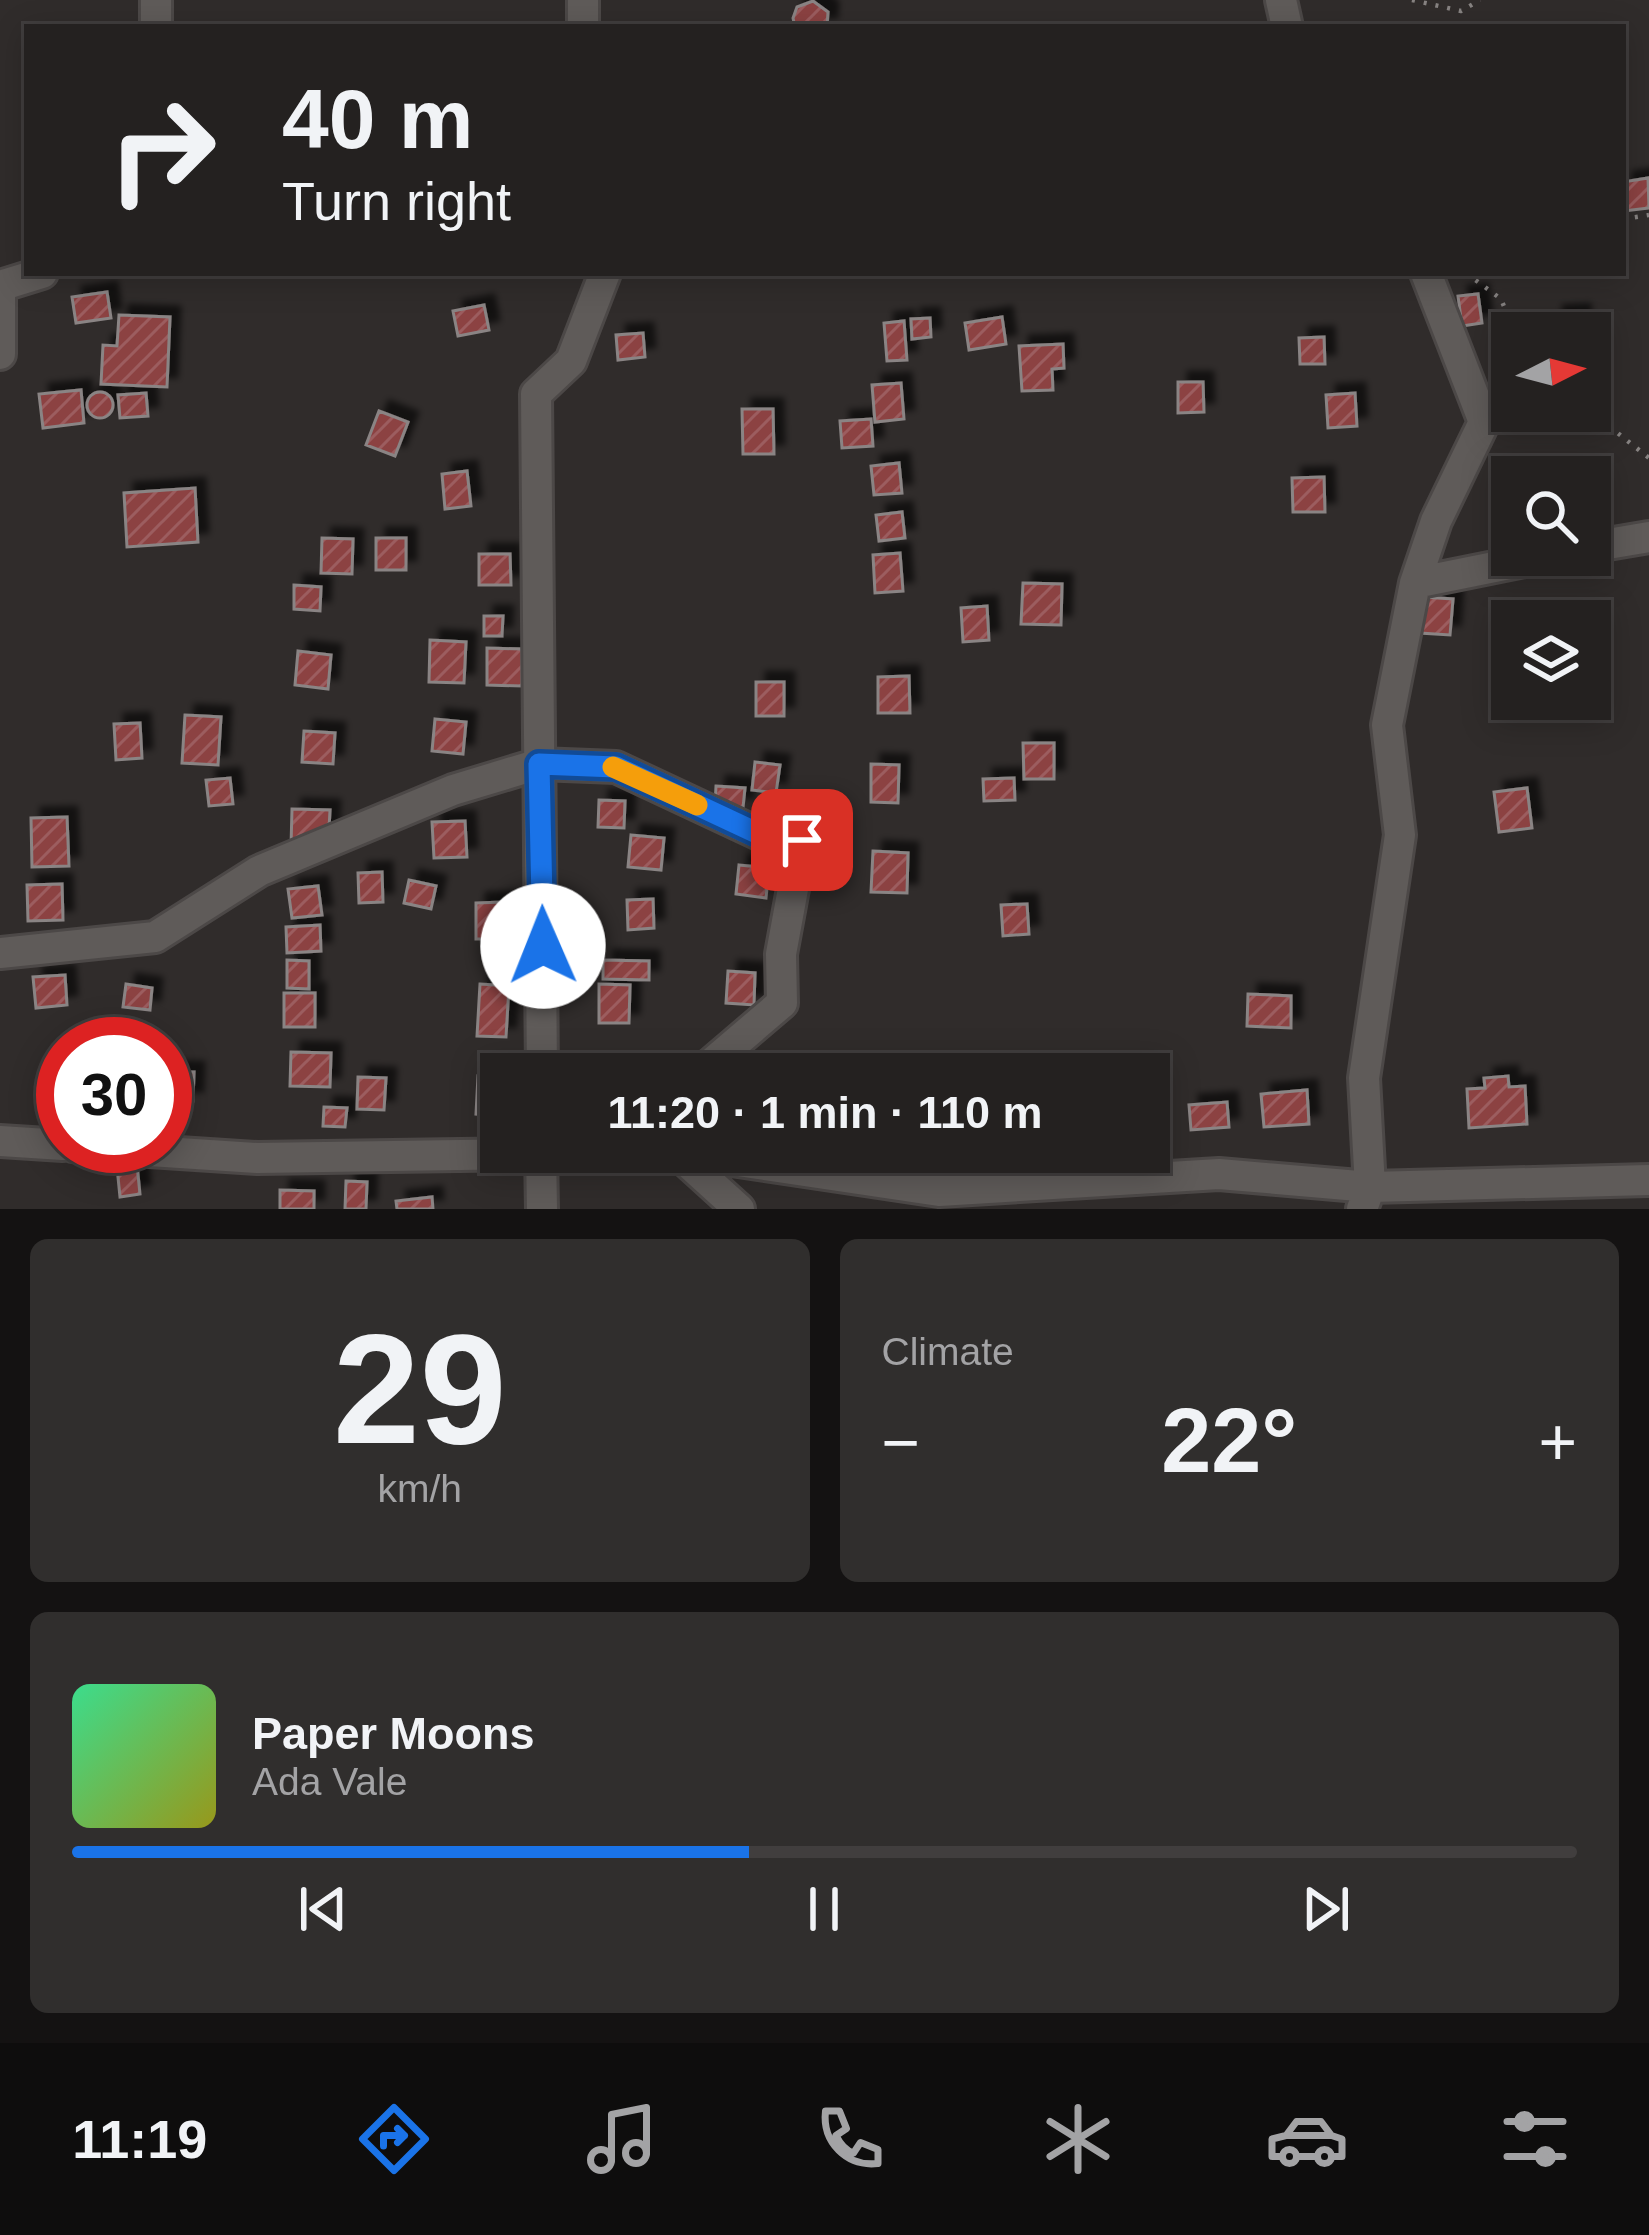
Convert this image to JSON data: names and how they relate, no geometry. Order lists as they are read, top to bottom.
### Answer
{
  "north": "right",
  "page": {
    "turn": ["40 m", "Turn right"],
    "limit": "30",
    "trip": "11:20 · 1 min · 110 m",
    "tile": [
      ["29", "km/h"],
      "Climate"
    ],
    "heat": ["−", "22°", "+"],
    "song": ["Paper Moons", "Ada Vale"],
    "tabs": "11:19"
  }
}
